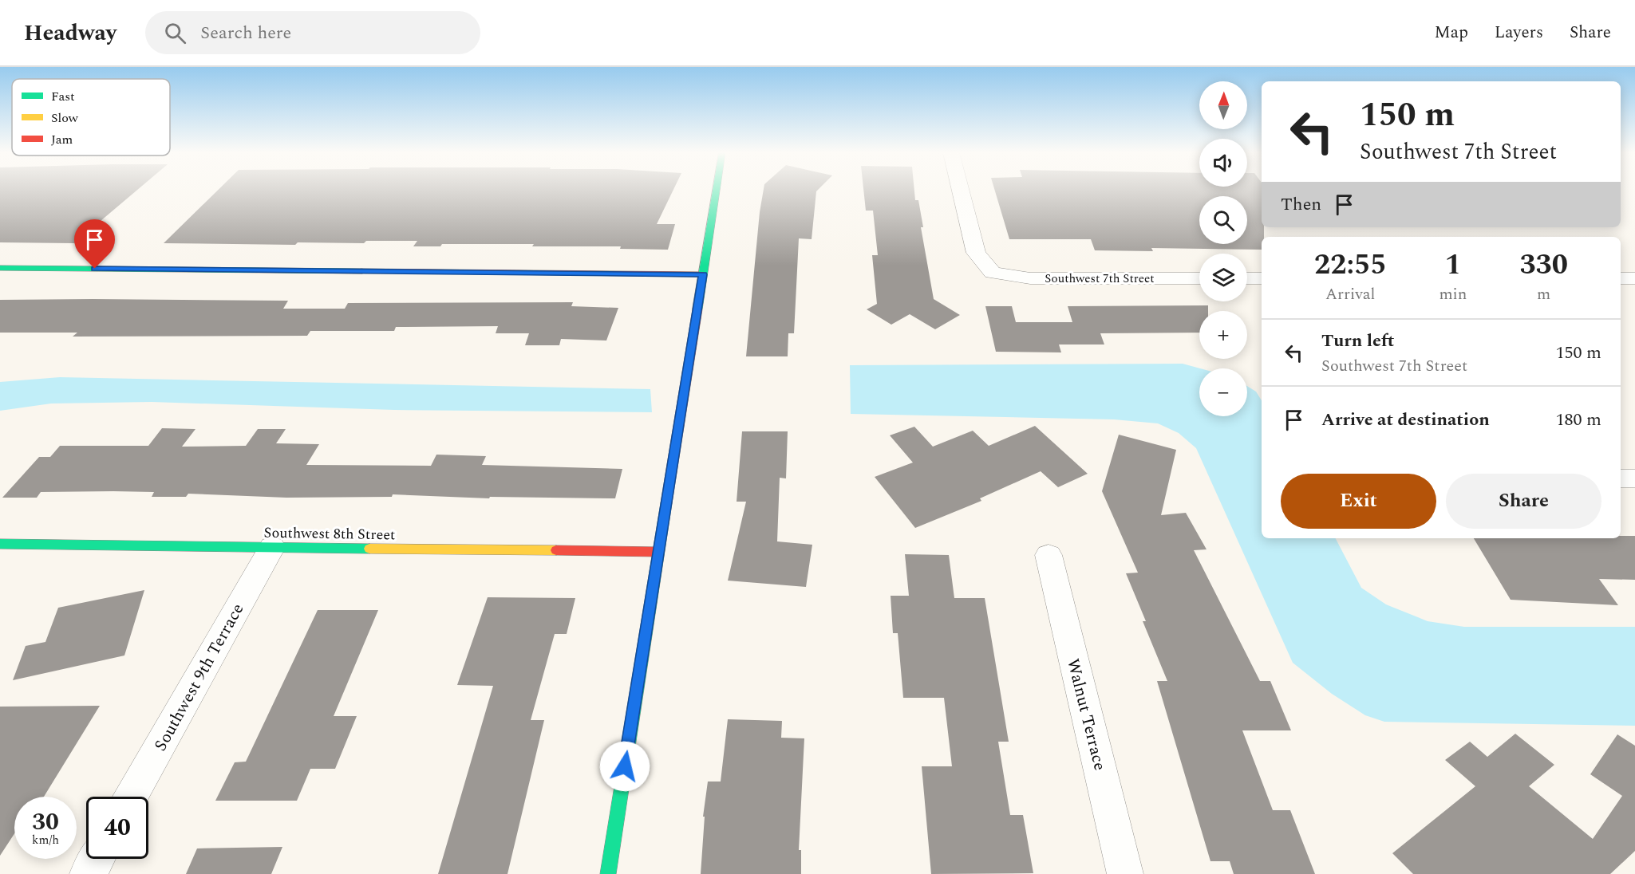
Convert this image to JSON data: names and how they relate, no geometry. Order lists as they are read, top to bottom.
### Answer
{
  "streets": {
    "street": [
      "Southwest 7th Street",
      "Southwest 8th Street",
      "Southwest 9th Terrace",
      "Walnut Terrace"
    ]
  },
  "crossings": [
    ["Southwest 8th Street", "Southwest 9th Terrace"]
  ],
  "legend": ["Fast", "Slow", "Jam"],
  "north": "top",
  "page": {
    "header": "Headway",
    "search": "Search here",
    "nav": ["Map", "Layers", "Share"],
    "map_buttons": ["+", "−"],
    "turn": ["150 m", "Southwest 7th Street"],
    "then": "Then",
    "eta": [
      "22:55",
      "Arrival",
      "1",
      "min",
      "330",
      "m"
    ],
    "list": [
      {
        "name": "Turn left",
        "note": "Southwest 7th Street",
        "value": "150 m"
      },
      {
        "name": "Arrive at destination",
        "value": "180 m"
      }
    ],
    "buttons": ["Exit", "Share"],
    "speed": "30 km/h",
    "limit": "40"
  }
}
